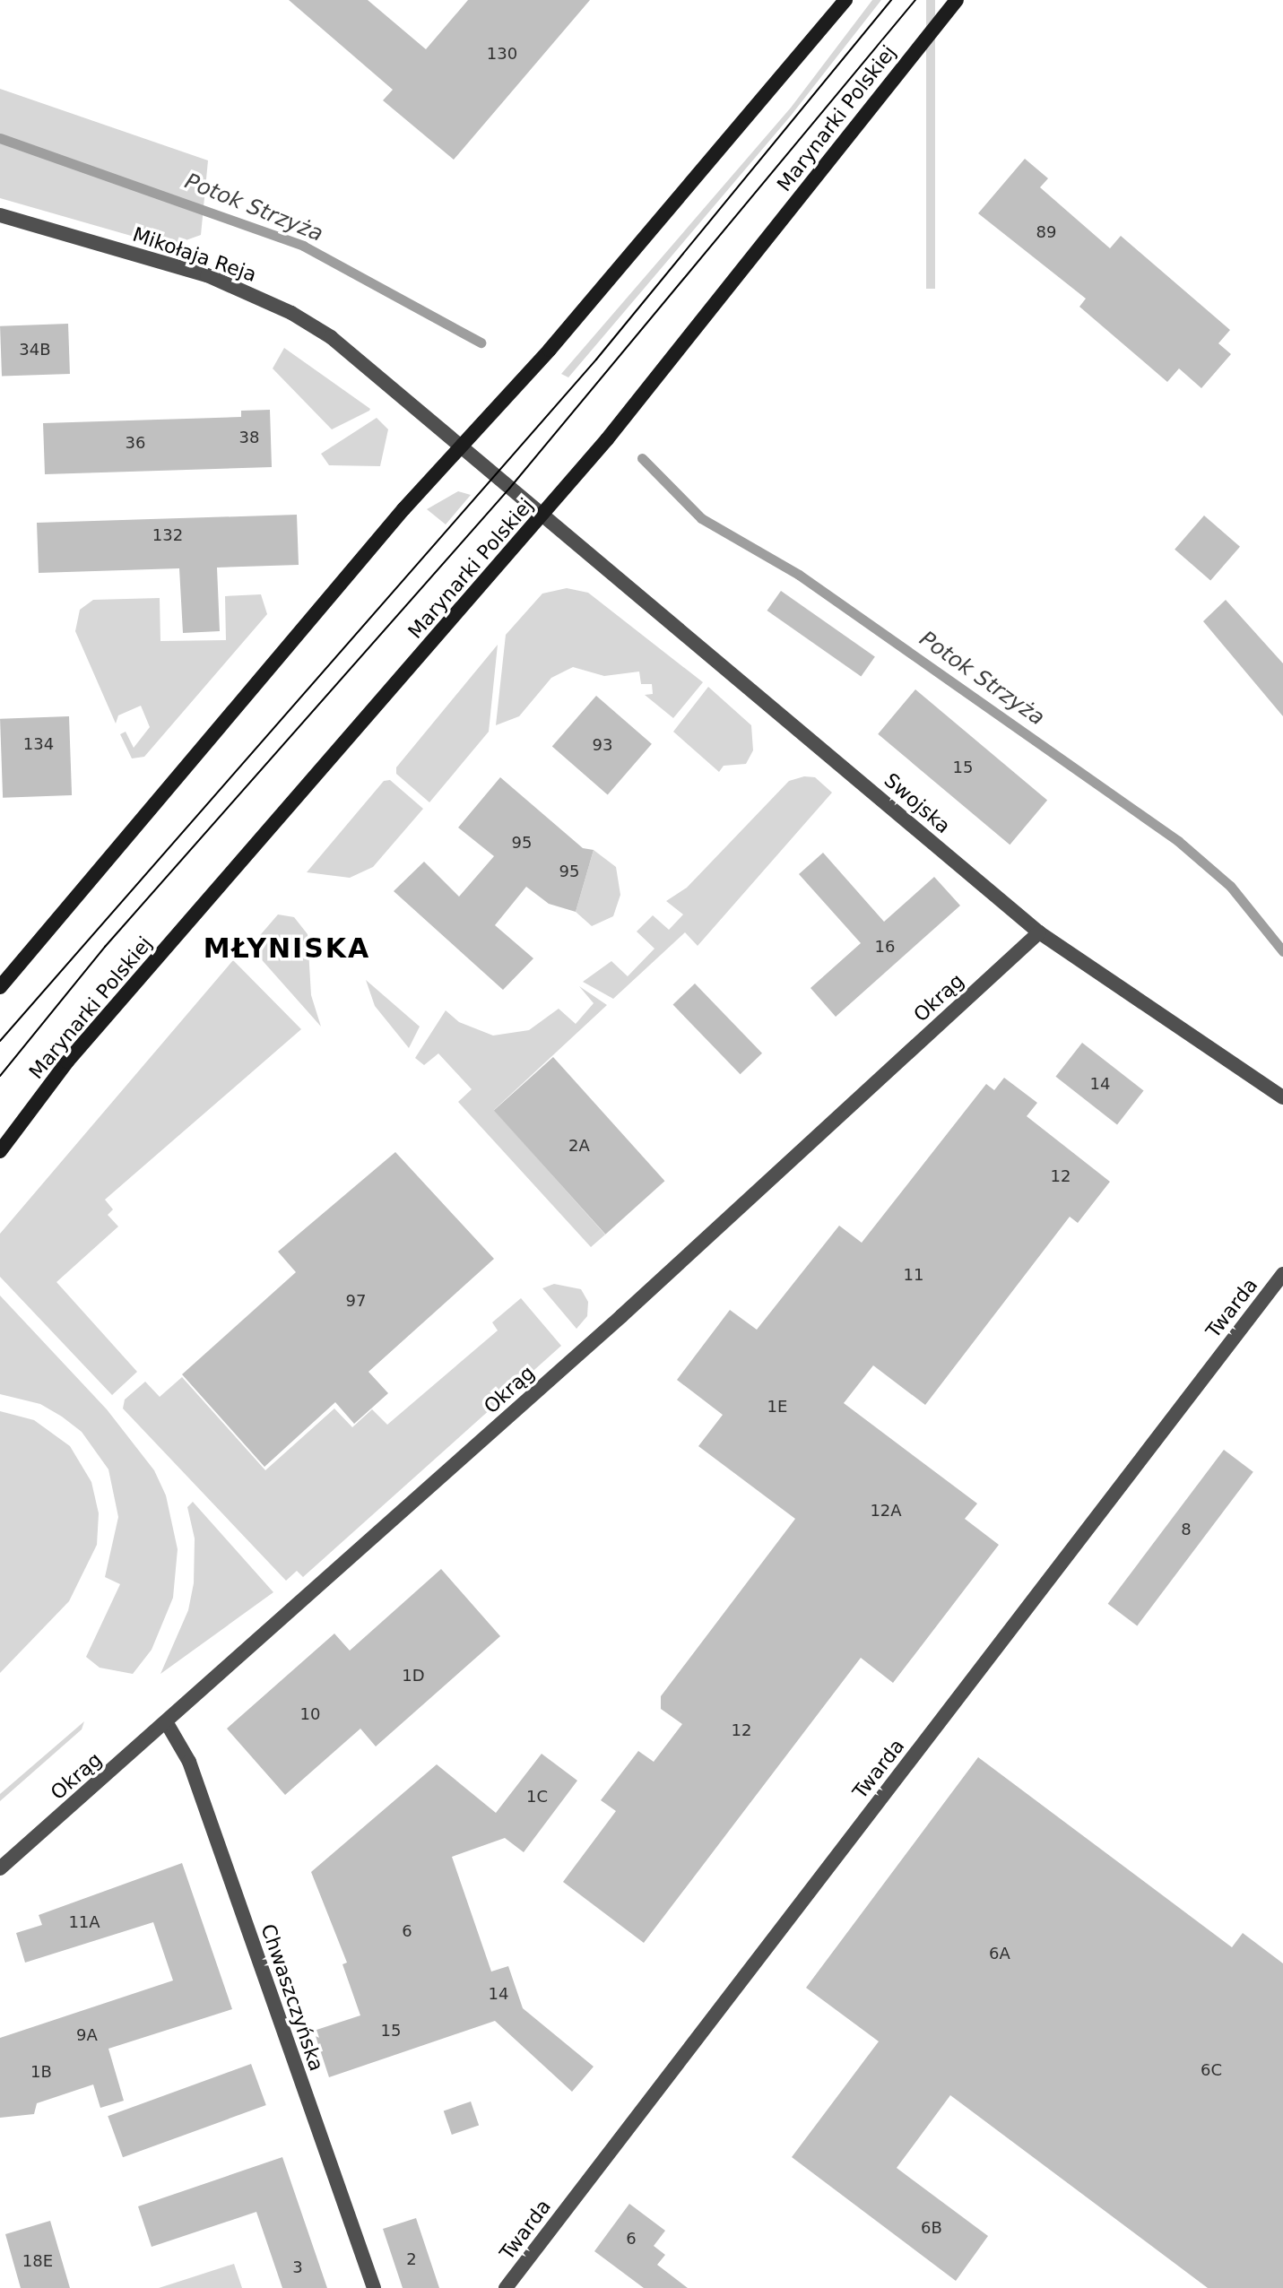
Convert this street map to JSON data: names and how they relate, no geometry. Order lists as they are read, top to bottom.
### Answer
{
  "streets": {
    "main road": ["Marynarki Polskiej"],
    "street": [
      "Mikołaja Reja",
      "Swojska",
      "Okrąg",
      "Twarda",
      "Chwaszczyńska"
    ]
  },
  "crossings": [
    ["Marynarki Polskiej", "Mikołaja Reja"],
    ["Marynarki Polskiej", "Swojska"],
    ["Mikołaja Reja", "Swojska"],
    ["Swojska", "Okrąg"],
    ["Okrąg", "Chwaszczyńska"]
  ],
  "districts": ["MŁYNISKA"],
  "water": ["Potok Strzyża"],
  "house_numbers": [
    "130",
    "89",
    "34B",
    "38",
    "36",
    "132",
    "134",
    "93",
    "15",
    "95",
    "95",
    "16",
    "14",
    "2A",
    "12",
    "11",
    "97",
    "1E",
    "12A",
    "8",
    "1D",
    "10",
    "12",
    "1C",
    "11A",
    "6",
    "6A",
    "14",
    "15",
    "9A",
    "6C",
    "1B",
    "6B",
    "6",
    "2",
    "18E",
    "3"
  ]
}
